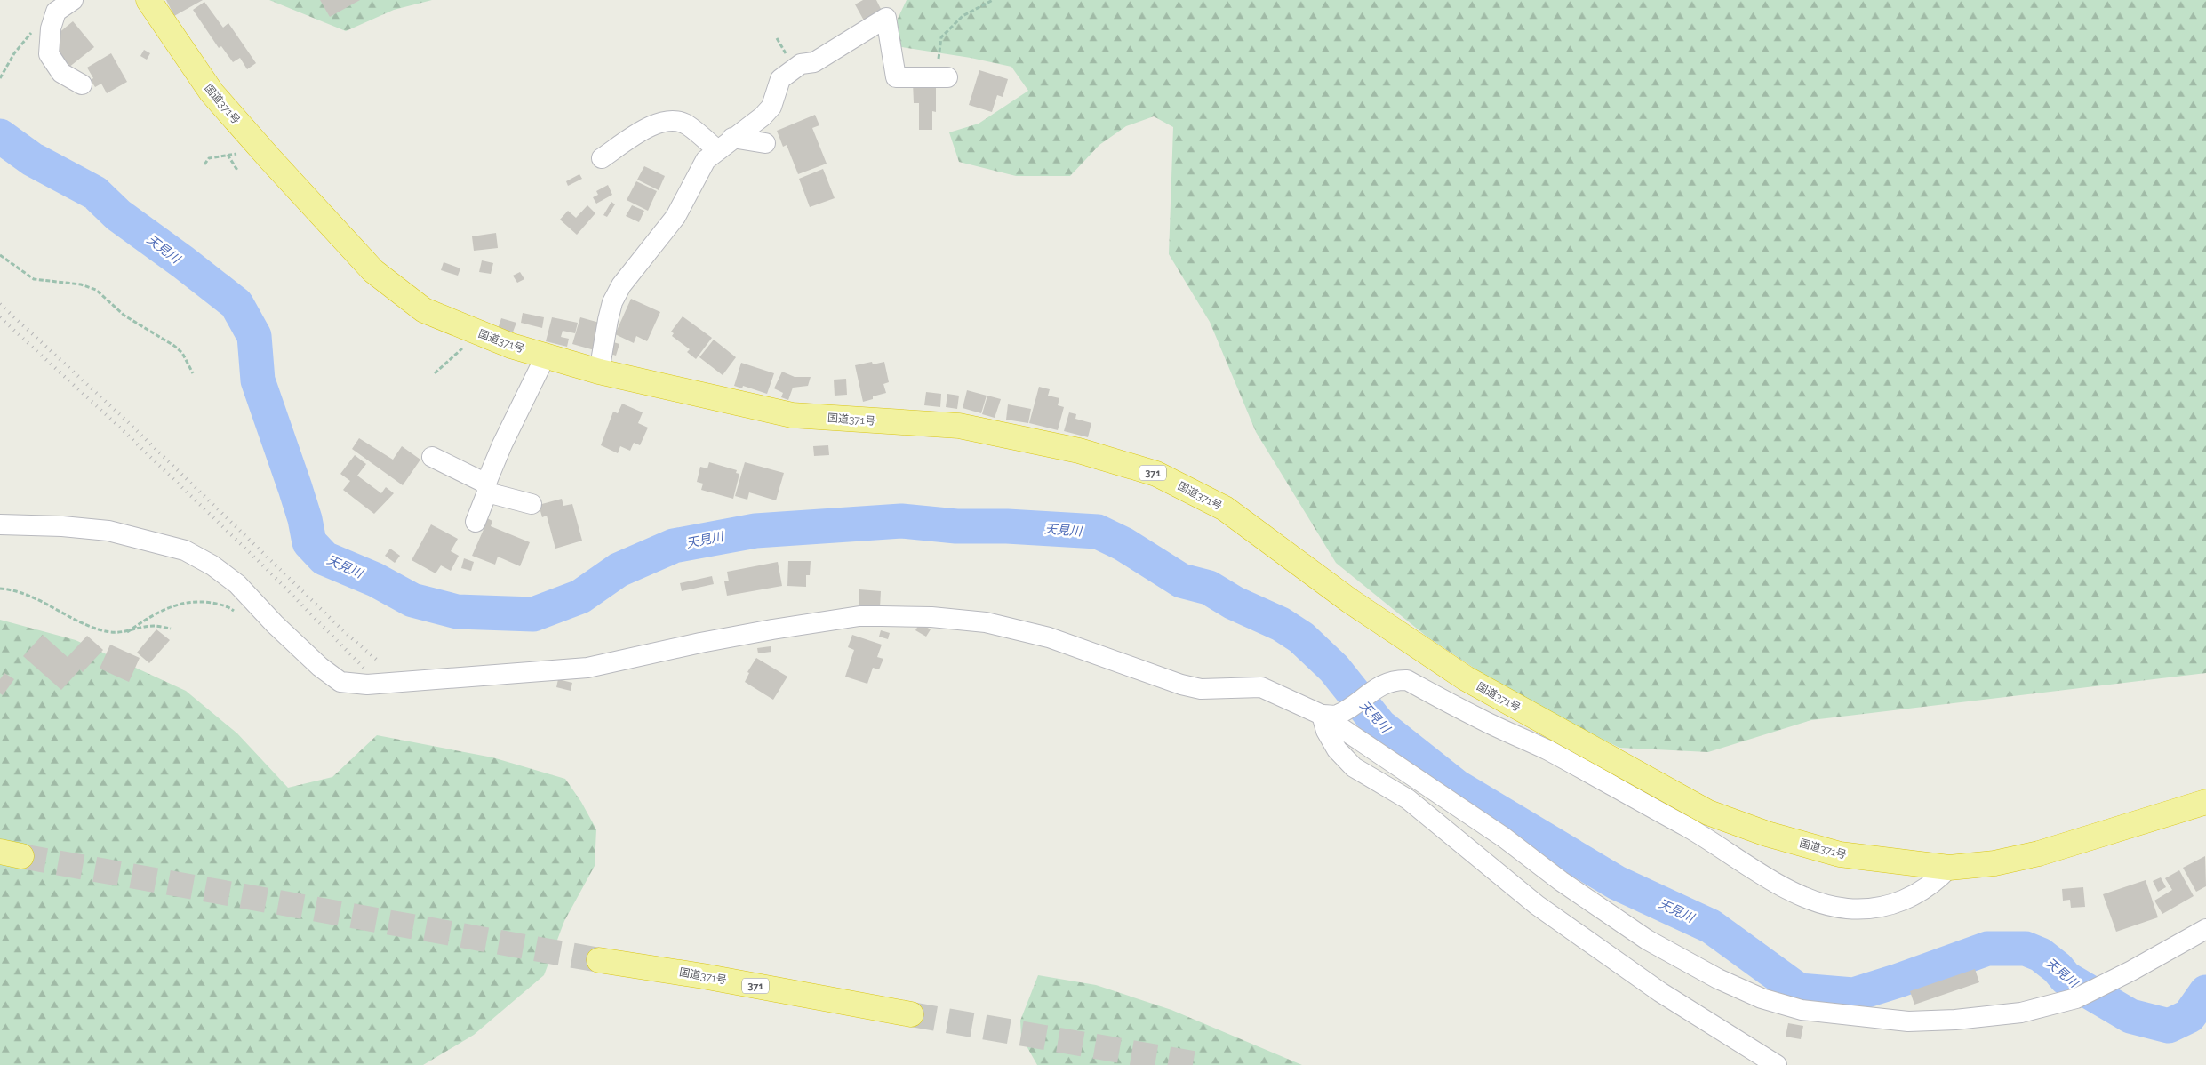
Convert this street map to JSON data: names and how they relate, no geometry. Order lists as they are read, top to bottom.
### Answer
{
  "streets": {
    "highway": ["国道371号", "371"]
  },
  "water": ["天見川"]
}
